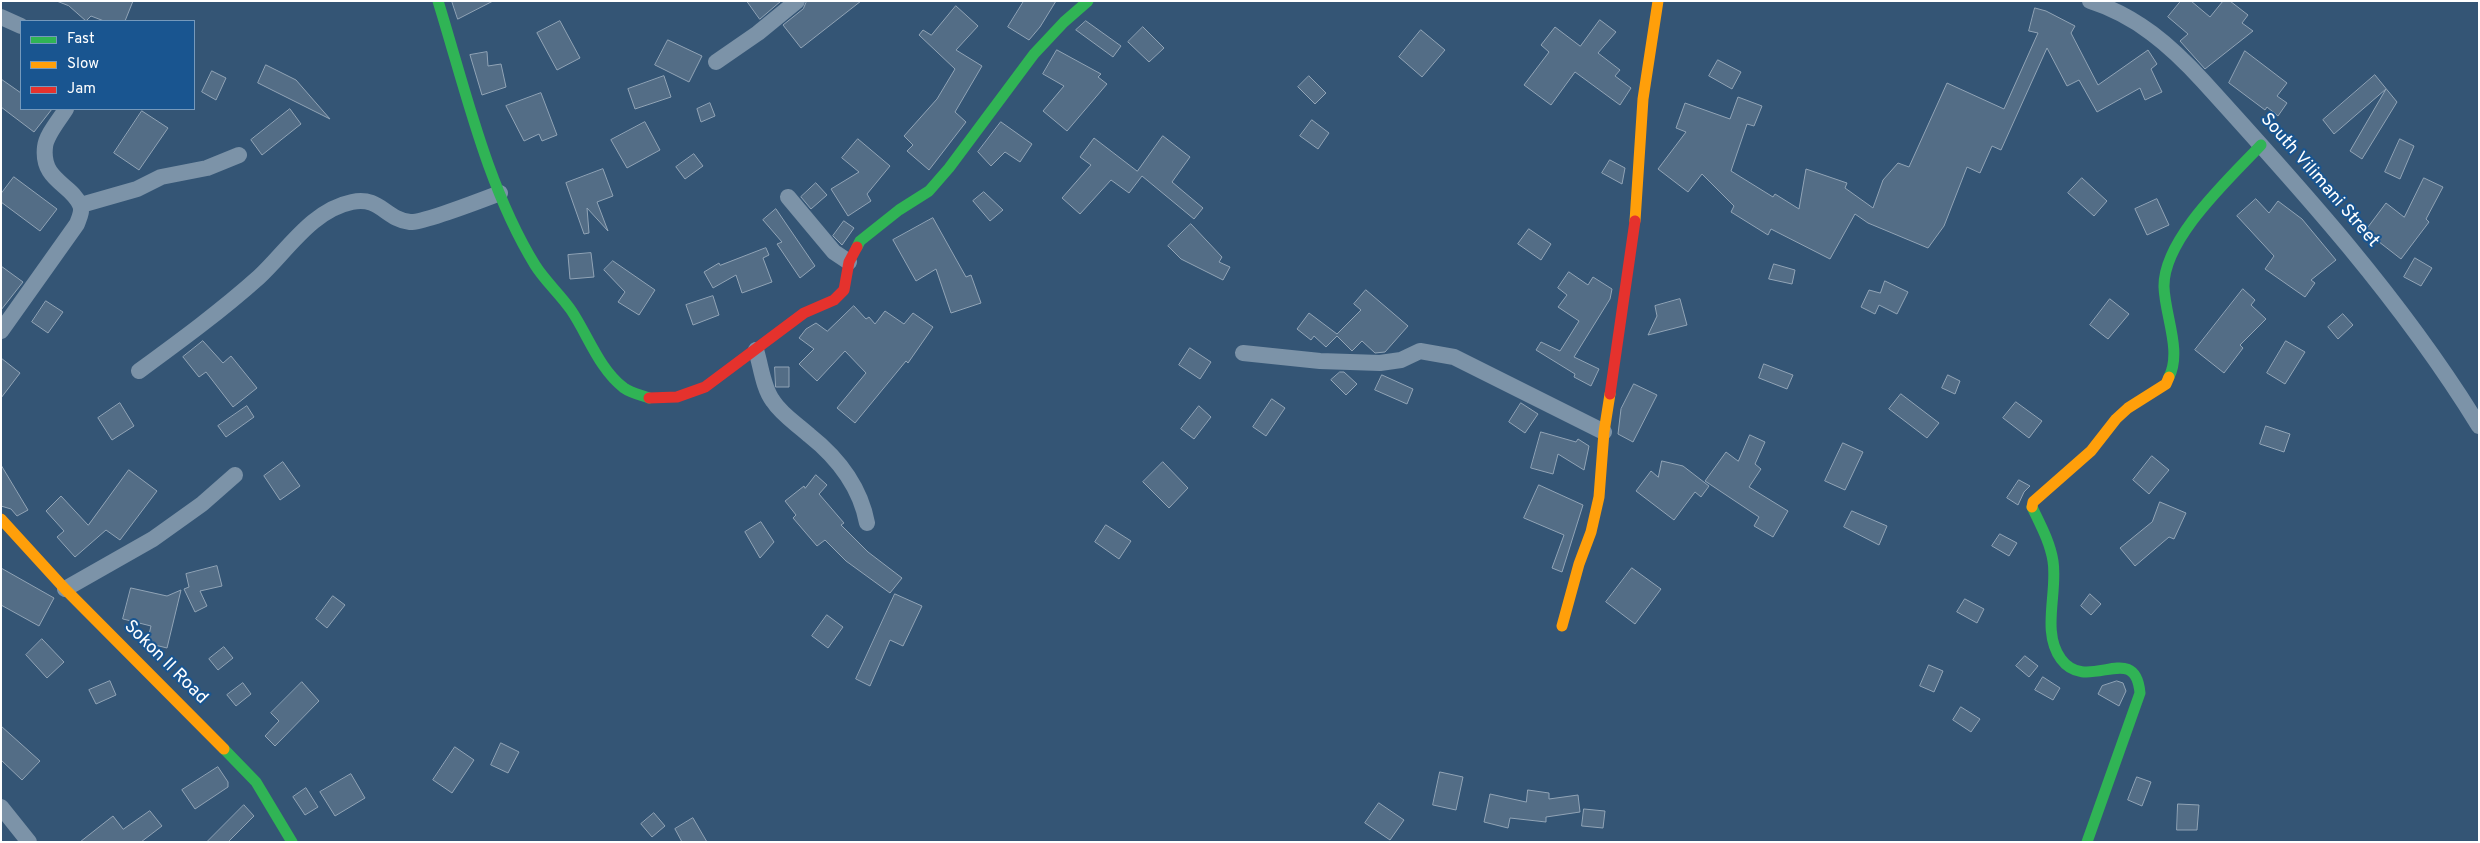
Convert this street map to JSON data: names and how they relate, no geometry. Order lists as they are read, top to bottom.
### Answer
{
  "streets": {
    "street": ["South Vilimani Street", "Sokon II Road"]
  },
  "legend": ["Fast", "Slow", "Jam"]
}
